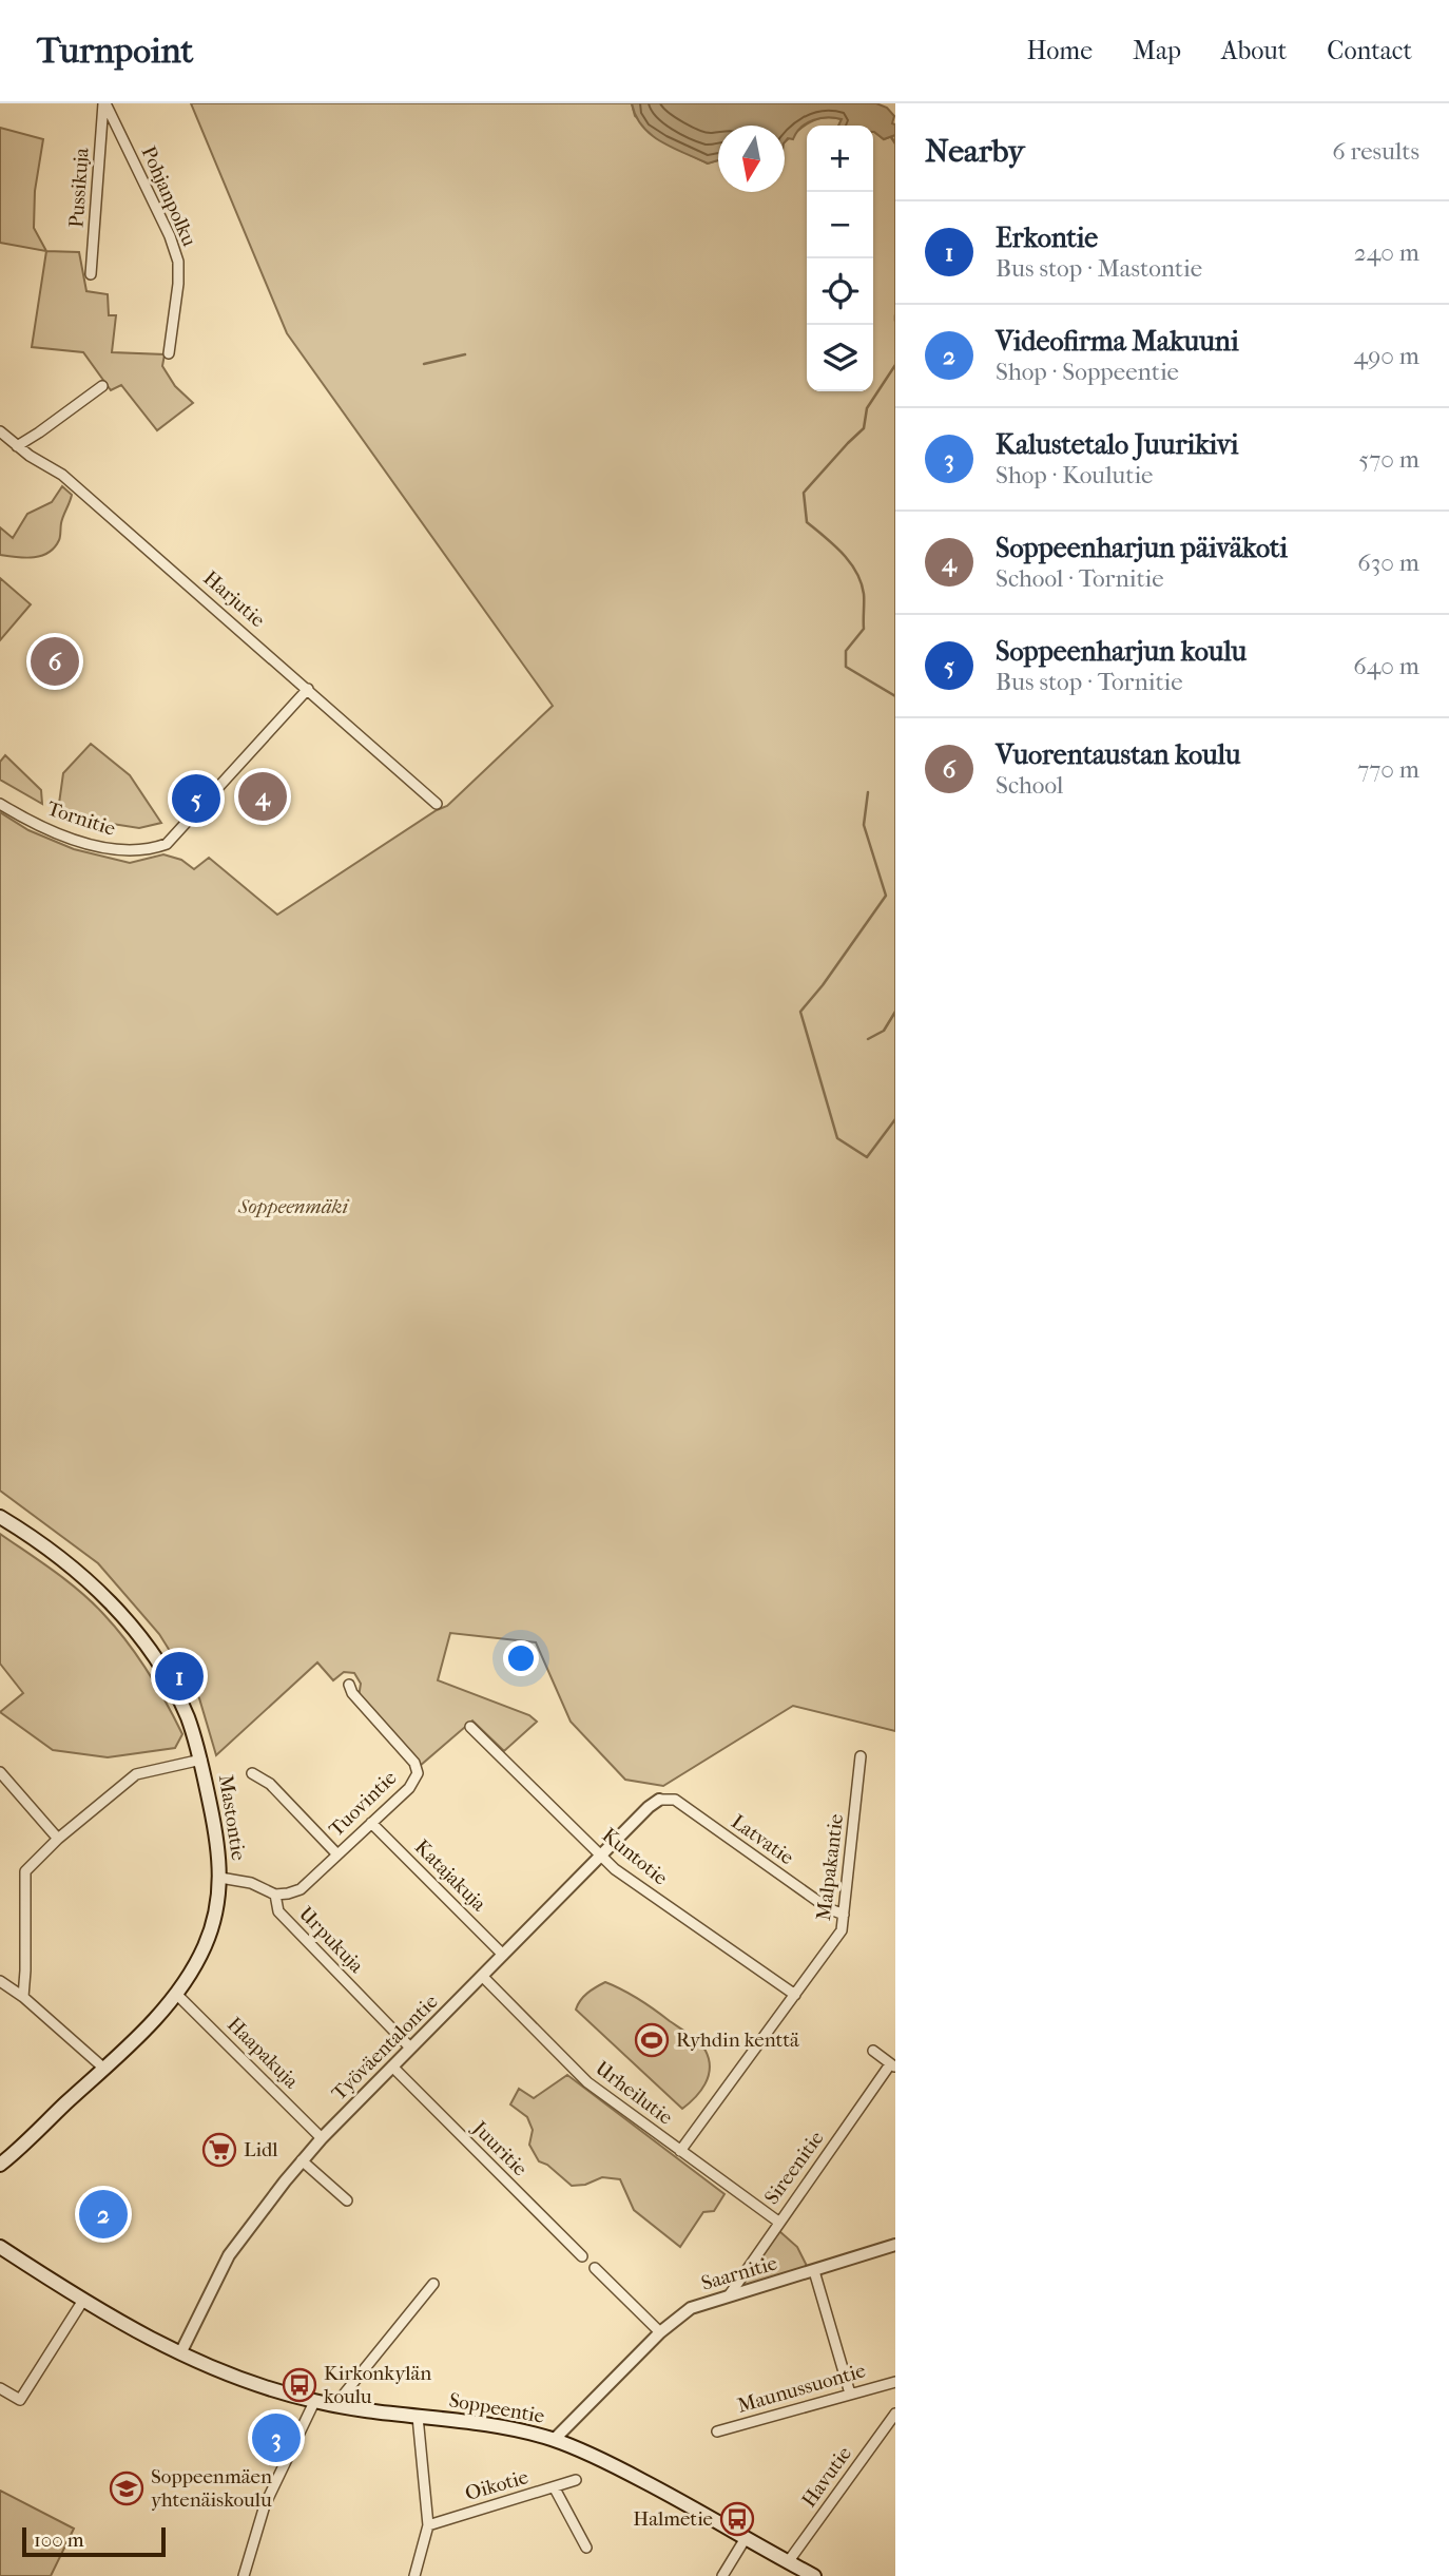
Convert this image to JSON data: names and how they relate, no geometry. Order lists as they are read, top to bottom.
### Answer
{
  "streets": {
    "main road": ["Mastontie", "Soppeentie"],
    "street": [
      "Pussikuja",
      "Pohjanpolku",
      "Harjutie",
      "Tornitie",
      "Tuovintie",
      "Latvatie",
      "Kuntotie",
      "Malpakantie",
      "Katajakuja",
      "Urpukuja",
      "Työväentalontie",
      "Haapakuja",
      "Urheilutie",
      "Juuritie",
      "Sireenitie",
      "Saarnitie",
      "Maunussuontie",
      "Havutie",
      "Oikotie"
    ]
  },
  "crossings": [
    ["Pussikuja", "Pohjanpolku"],
    ["Harjutie", "Tornitie"],
    ["Tuovintie", "Katajakuja"],
    ["Tuovintie", "Urpukuja"],
    ["Mastontie", "Urpukuja"],
    ["Mastontie", "Haapakuja"],
    ["Latvatie", "Malpakantie"],
    ["Latvatie", "Työväentalontie"],
    ["Kuntotie", "Malpakantie"],
    ["Kuntotie", "Työväentalontie"],
    ["Malpakantie", "Urheilutie"],
    ["Katajakuja", "Työväentalontie"],
    ["Urpukuja", "Työväentalontie"],
    ["Työväentalontie", "Haapakuja"],
    ["Työväentalontie", "Urheilutie"],
    ["Työväentalontie", "Juuritie"],
    ["Työväentalontie", "Soppeentie"],
    ["Urheilutie", "Sireenitie"],
    ["Sireenitie", "Saarnitie"],
    ["Saarnitie", "Soppeentie"],
    ["Soppeentie", "Havutie"]
  ],
  "parks": ["Soppeenmäki"],
  "places": {
    "sports": ["Ryhdin kenttä"],
    "supermarket": ["Lidl"],
    "bus stop": ["Kirkonkylän koulu", "Halmetie"],
    "school or university": ["Soppeenmäen yhtenäiskoulu"]
  },
  "scale_bar": "100 m",
  "north": "bottom",
  "page": {
    "header": "Turnpoint",
    "nav": [
      "Home",
      "Map",
      "About",
      "Contact"
    ],
    "heading": ["Nearby", "6 results"],
    "map_buttons": ["+", "−"],
    "list": [
      {
        "mark": "1",
        "name": "Erkontie",
        "note": "Bus stop · Mastontie",
        "value": "240 m"
      },
      {
        "mark": "2",
        "name": "Videofirma Makuuni",
        "note": "Shop · Soppeentie",
        "value": "490 m"
      },
      {
        "mark": "3",
        "name": "Kalustetalo Juurikivi",
        "note": "Shop · Koulutie",
        "value": "570 m"
      },
      {
        "mark": "4",
        "name": "Soppeenharjun päiväkoti",
        "note": "School · Tornitie",
        "value": "630 m"
      },
      {
        "mark": "5",
        "name": "Soppeenharjun koulu",
        "note": "Bus stop · Tornitie",
        "value": "640 m"
      },
      {
        "mark": "6",
        "name": "Vuorentaustan koulu",
        "note": "School",
        "value": "770 m"
      }
    ],
    "pins": [
      "6",
      "4",
      "5",
      "1",
      "2",
      "3"
    ],
    "scale": "100 m"
  }
}
